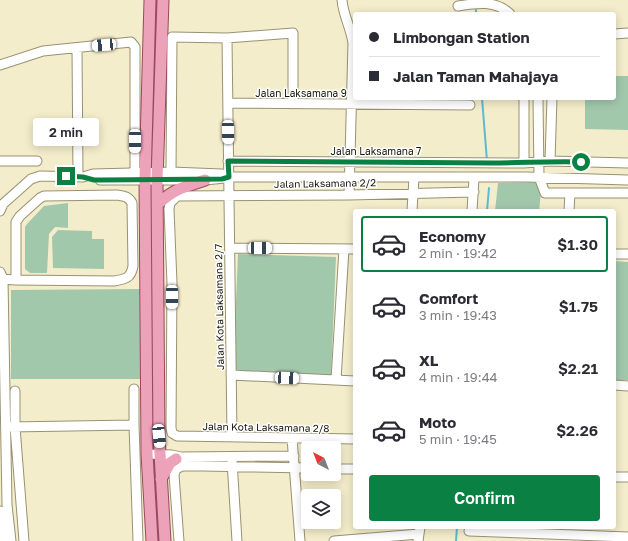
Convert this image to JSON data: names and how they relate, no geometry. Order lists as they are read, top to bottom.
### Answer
{
  "streets": {
    "street": [
      "Jalan Laksamana 9",
      "Jalan Laksamana 7",
      "Jalan Laksamana 2/2",
      "Jalan Kota Laksamana 2/7",
      "Jalan Kota Laksamana 2/8"
    ]
  },
  "crossings": [
    ["Jalan Laksamana 9", "Jalan Kota Laksamana 2/7"],
    ["Jalan Laksamana 7", "Jalan Kota Laksamana 2/7"],
    ["Jalan Laksamana 2/2", "Jalan Kota Laksamana 2/7"],
    ["Jalan Laksamana 2/2", "Jalan Kota Laksamana 2/8"],
    ["Jalan Kota Laksamana 2/7", "Jalan Kota Laksamana 2/8"]
  ],
  "north": "top left",
  "page": {
    "banner": ["Limbongan Station", "Jalan Taman Mahajaya"],
    "bubble": "2 min",
    "list": [
      {
        "name": "Economy",
        "note": "2 min · 19:42",
        "value": "$1.30"
      },
      {
        "name": "Comfort",
        "note": "3 min · 19:43",
        "value": "$1.75"
      },
      {
        "name": "XL",
        "note": "4 min · 19:44",
        "value": "$2.21"
      },
      {
        "name": "Moto",
        "note": "5 min · 19:45",
        "value": "$2.26"
      }
    ],
    "buttons": "Confirm"
  }
}
